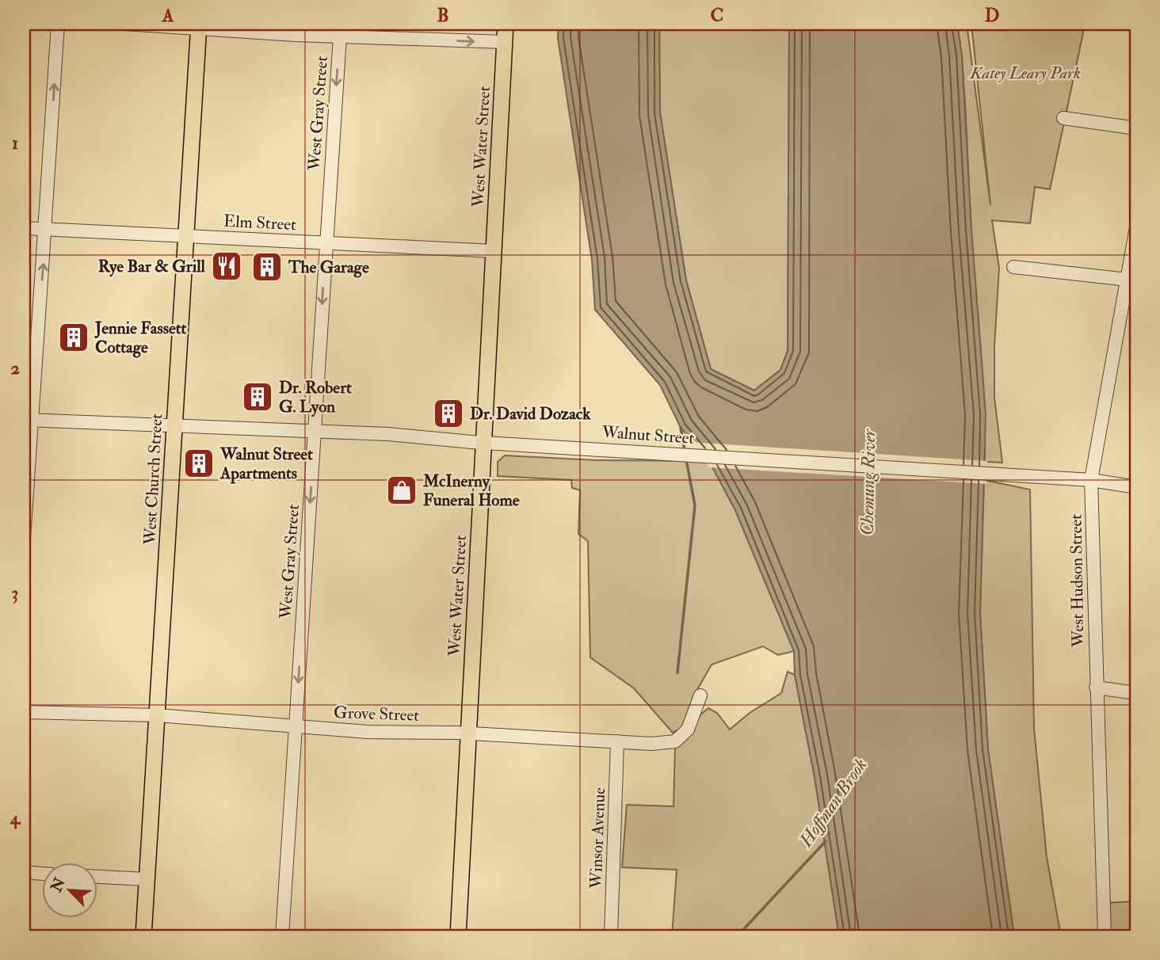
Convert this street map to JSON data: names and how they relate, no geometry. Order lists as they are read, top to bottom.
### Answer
{
  "streets": {
    "main road": ["West Water Street", "West Church Street"],
    "street": [
      "West Gray Street",
      "Elm Street",
      "Walnut Street",
      "West Hudson Street",
      "Grove Street",
      "Winsor Avenue"
    ]
  },
  "crossings": [
    ["West Gray Street", "Elm Street"],
    ["West Gray Street", "Walnut Street"],
    ["West Gray Street", "Grove Street"],
    ["West Water Street", "Elm Street"],
    ["West Water Street", "Walnut Street"],
    ["West Water Street", "Grove Street"],
    ["Elm Street", "West Church Street"],
    ["Walnut Street", "West Church Street"],
    ["Walnut Street", "West Hudson Street"],
    ["West Church Street", "Grove Street"],
    ["Grove Street", "Winsor Avenue"]
  ],
  "one_way": ["West Gray Street"],
  "water": ["Chemung River", "Hoffman Brook"],
  "parks": ["Katey Leary Park"],
  "places": {
    "restaurant": ["Rye Bar & Grill"],
    "building": [
      "The Garage",
      "Jennie Fassett Cottage",
      "Dr. Robert G. Lyon",
      "Dr. David Dozack",
      "Walnut Street Apartments"
    ],
    "shop": ["McInerny Funeral Home"]
  },
  "north": "top left",
  "grid": {
    "columns": [
      "A",
      "B",
      "C",
      "D"
    ],
    "rows": [
      "1",
      "2",
      "3",
      "4"
    ]
  }
}
